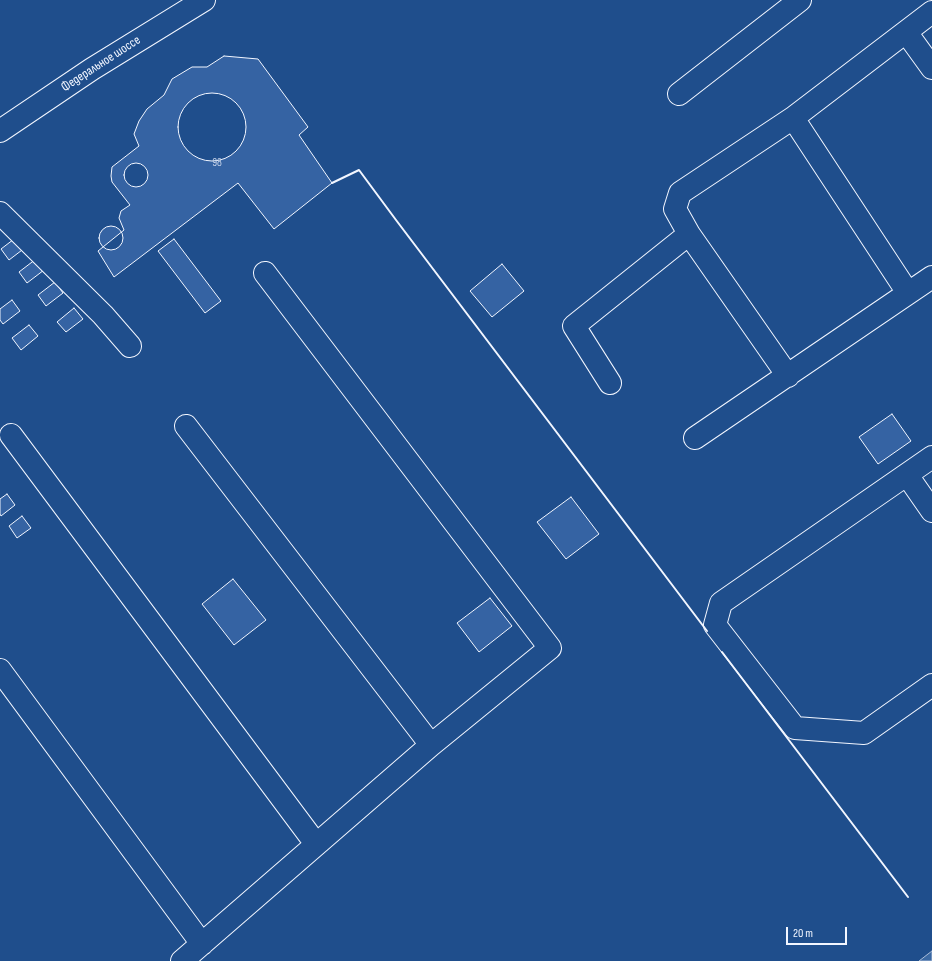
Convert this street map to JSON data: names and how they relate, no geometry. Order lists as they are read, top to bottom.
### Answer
{
  "streets": {
    "main road": ["Федеральное шоссе"]
  },
  "house_numbers": ["98"],
  "scale_bar": "20 m"
}
